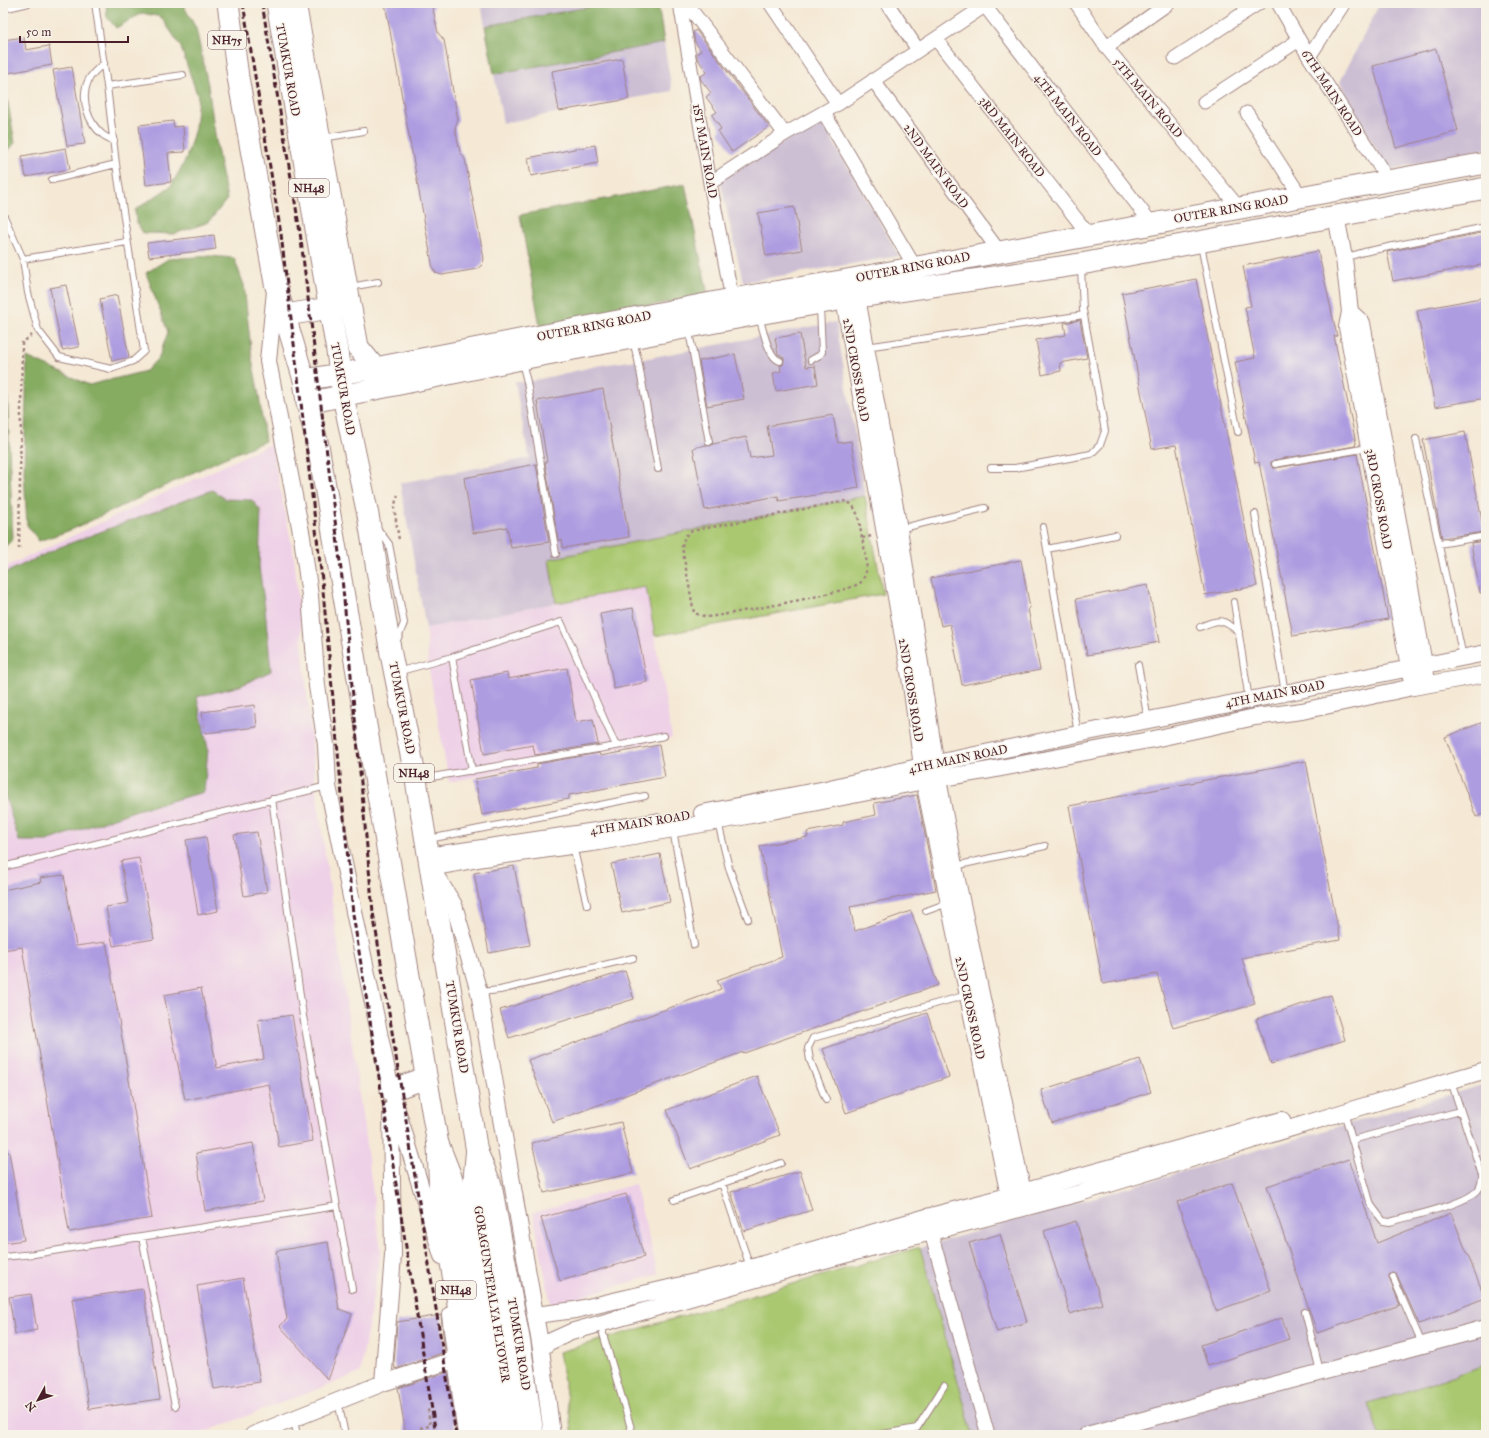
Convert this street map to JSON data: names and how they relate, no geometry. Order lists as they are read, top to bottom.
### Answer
{
  "streets": {
    "highway": [
      "NH75",
      "TUMKUR ROAD",
      "NH48",
      "OUTER RING ROAD",
      "GORAGUNTEPALYA FLYOVER"
    ],
    "street": [
      "6TH MAIN ROAD",
      "5TH MAIN ROAD",
      "4TH MAIN ROAD",
      "3RD MAIN ROAD",
      "1ST MAIN ROAD",
      "2ND MAIN ROAD",
      "2ND CROSS ROAD",
      "3RD CROSS ROAD"
    ]
  },
  "crossings": [
    ["NH75", "NH48"],
    ["TUMKUR ROAD", "4TH MAIN ROAD"],
    ["TUMKUR ROAD", "OUTER RING ROAD"],
    ["TUMKUR ROAD", "GORAGUNTEPALYA FLYOVER"],
    ["6TH MAIN ROAD", "OUTER RING ROAD"],
    ["5TH MAIN ROAD", "OUTER RING ROAD"],
    ["4TH MAIN ROAD", "OUTER RING ROAD"],
    ["4TH MAIN ROAD", "2ND CROSS ROAD"],
    ["4TH MAIN ROAD", "3RD CROSS ROAD"],
    ["3RD MAIN ROAD", "OUTER RING ROAD"],
    ["1ST MAIN ROAD", "OUTER RING ROAD"],
    ["2ND MAIN ROAD", "OUTER RING ROAD"],
    ["NH48", "OUTER RING ROAD"],
    ["NH48", "GORAGUNTEPALYA FLYOVER"],
    ["OUTER RING ROAD", "2ND CROSS ROAD"],
    ["OUTER RING ROAD", "3RD CROSS ROAD"]
  ],
  "scale_bar": "50 m",
  "north": "bottom left"
}
